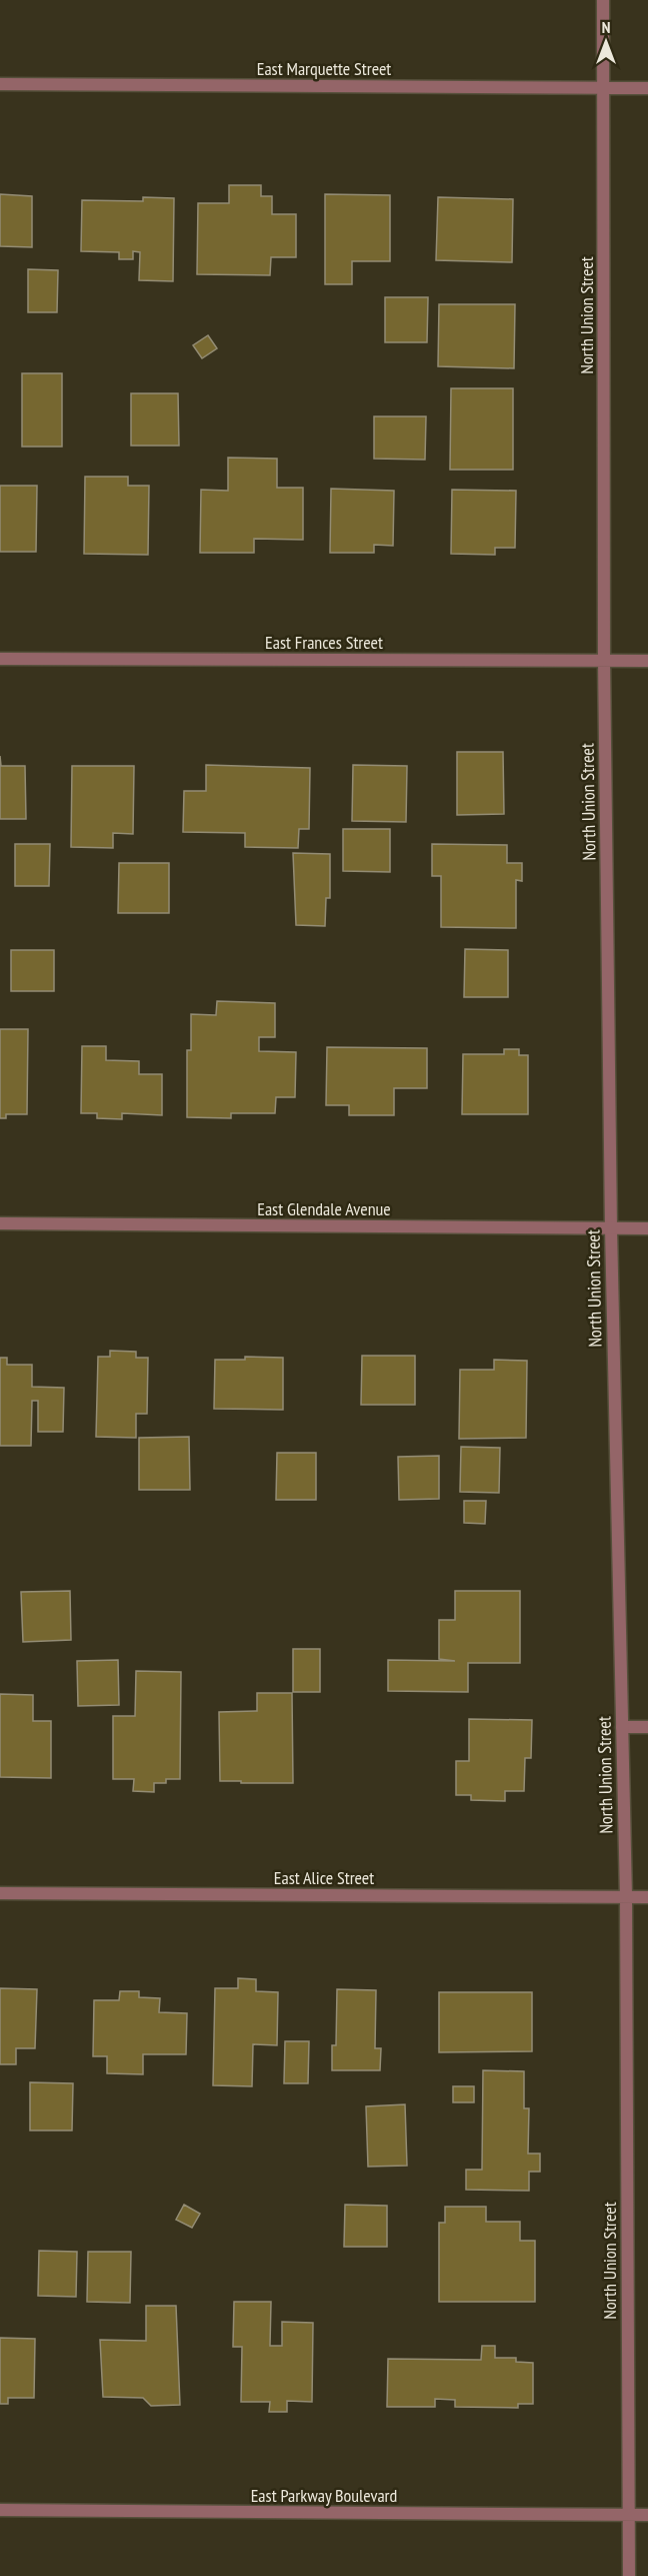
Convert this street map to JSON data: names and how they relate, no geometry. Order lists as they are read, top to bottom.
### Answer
{
  "streets": {
    "street": [
      "East Marquette Street",
      "North Union Street",
      "East Frances Street",
      "East Glendale Avenue",
      "East Alice Street",
      "East Parkway Boulevard"
    ]
  },
  "crossings": [
    ["East Marquette Street", "North Union Street"],
    ["North Union Street", "East Frances Street"],
    ["North Union Street", "East Glendale Avenue"],
    ["North Union Street", "East Alice Street"],
    ["North Union Street", "East Parkway Boulevard"]
  ],
  "north": "top"
}
